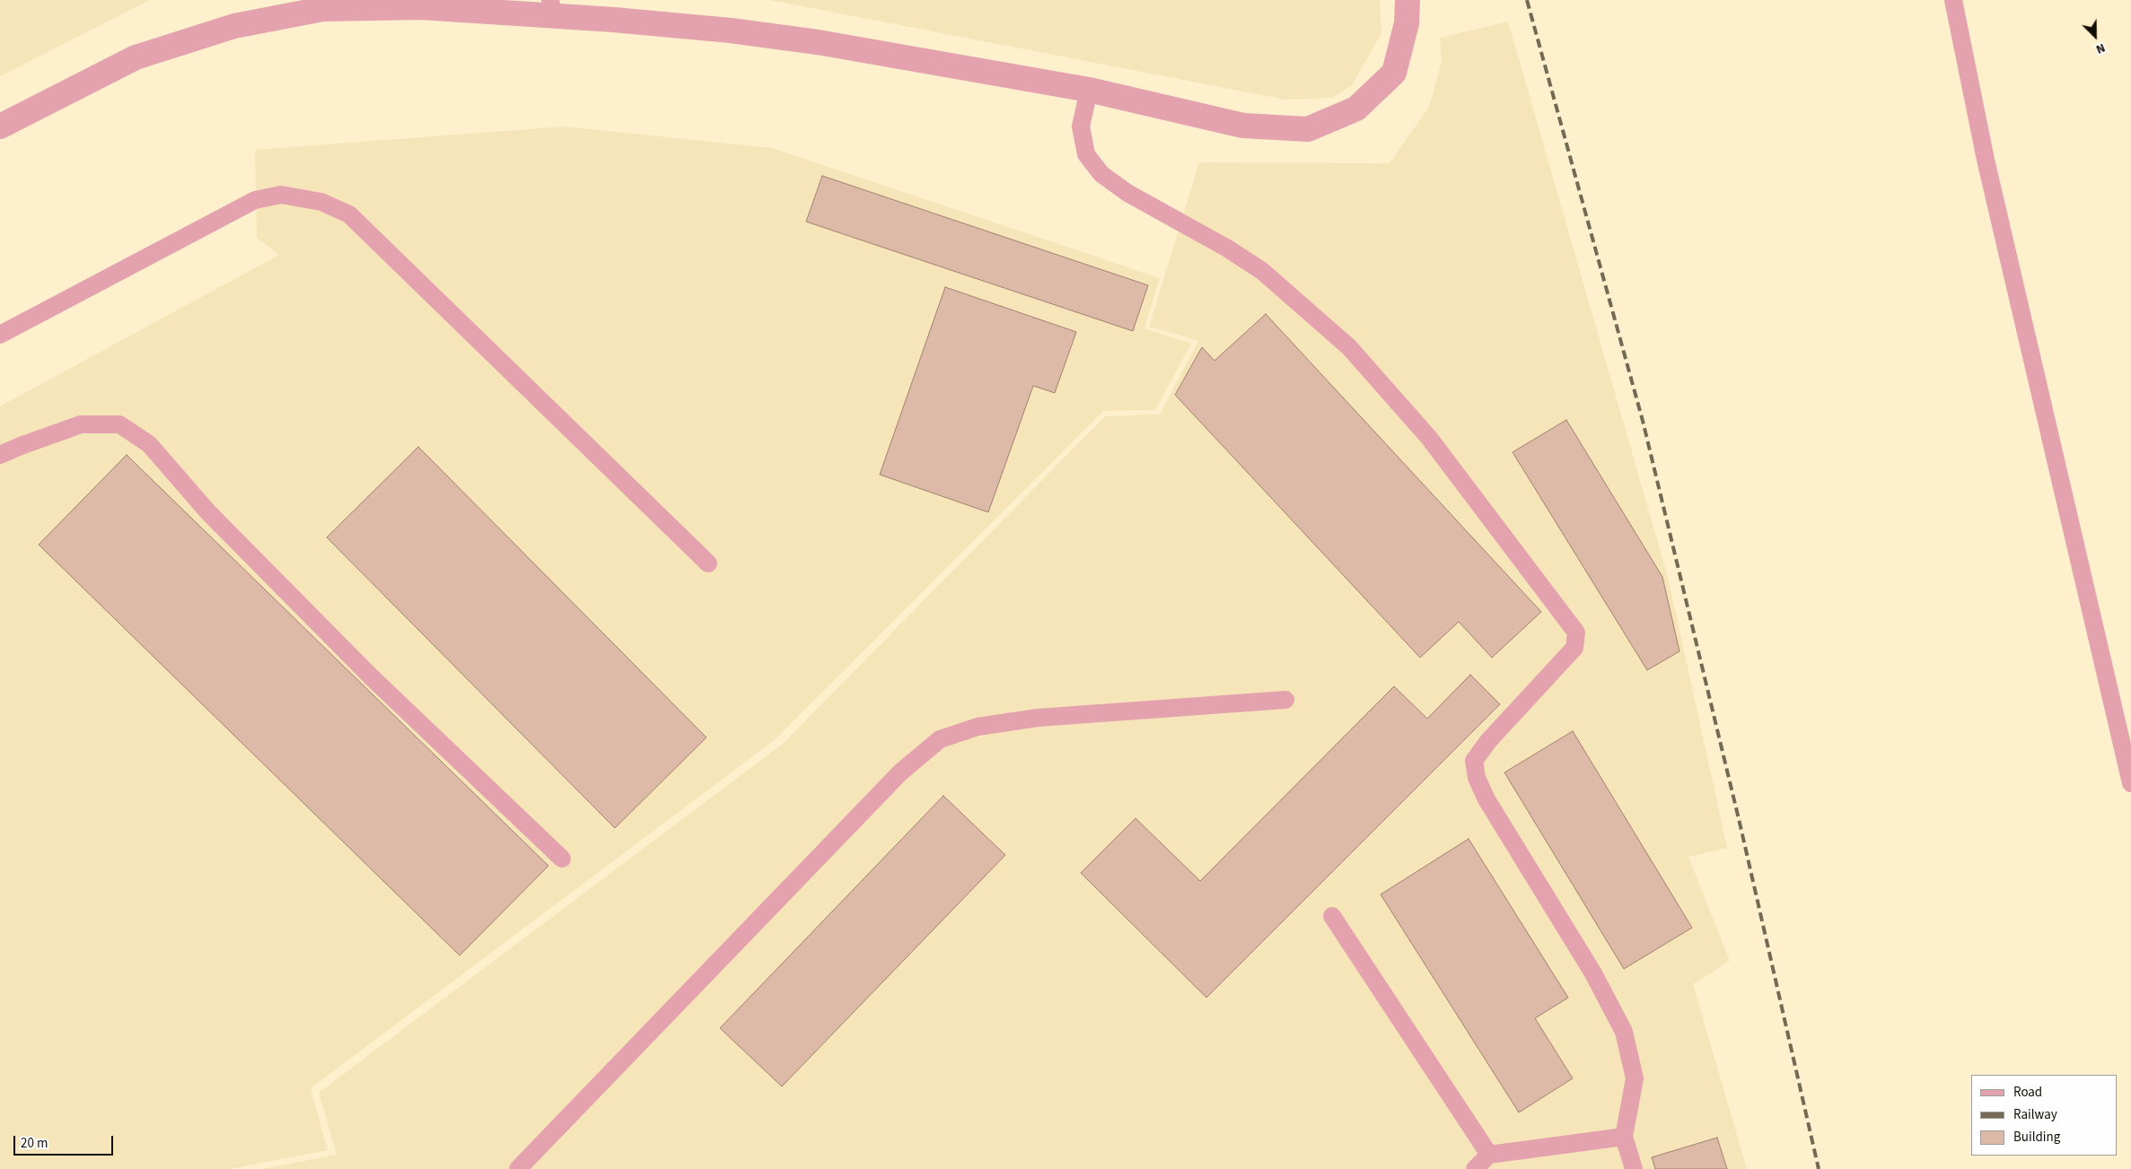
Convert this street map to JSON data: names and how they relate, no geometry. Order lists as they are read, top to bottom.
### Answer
{
  "legend": ["Road", "Railway", "Building"],
  "scale_bar": "20 m",
  "north": "bottom right"
}
